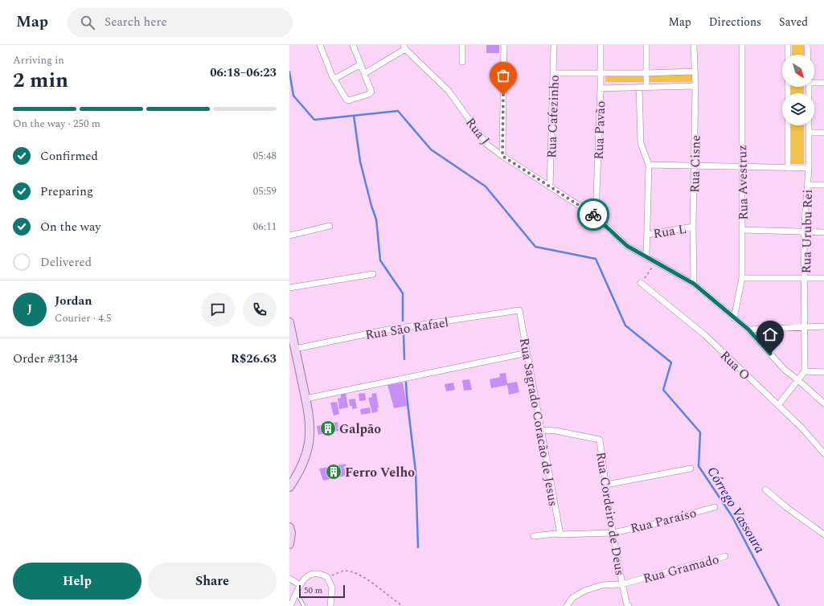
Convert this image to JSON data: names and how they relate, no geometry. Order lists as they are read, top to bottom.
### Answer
{
  "streets": {
    "street": [
      "Rua Cafezinho",
      "Rua Pavão",
      "Rua J",
      "Rua Cisne",
      "Rua Avestruz",
      "Rua L",
      "Rua Urubu Rei",
      "Rua São Rafael",
      "Rua O",
      "Rua Sagrado Coracão de Jesus",
      "Rua Cordeiro de Deus",
      "Rua Paraíso",
      "Rua Gramado"
    ]
  },
  "crossings": [
    ["Rua Cafezinho", "Rua J"],
    ["Rua Pavão", "Rua J"],
    ["Rua J", "Rua Cisne"],
    ["Rua J", "Rua Avestruz"],
    ["Rua Cisne", "Rua L"],
    ["Rua São Rafael", "Rua Sagrado Coracão de Jesus"],
    ["Rua Sagrado Coracão de Jesus", "Rua Cordeiro de Deus"],
    ["Rua Sagrado Coracão de Jesus", "Rua Paraíso"],
    ["Rua Cordeiro de Deus", "Rua Paraíso"],
    ["Rua Cordeiro de Deus", "Rua Gramado"]
  ],
  "water": ["Córrego Vassoura"],
  "places": {
    "building": ["Galpão", "Ferro Velho"]
  },
  "scale_bar": "50 m",
  "north": "bottom right",
  "page": {
    "header": "Map",
    "search": "Search here",
    "nav": ["Map", "Directions", "Saved"],
    "heading": ["2 min", "Arriving in", "06:18–06:23"],
    "panel": [
      "Jordan",
      "Courier · 4.5",
      "Order #3134",
      "R$26.63"
    ],
    "bar": "On the way · 250 m",
    "list": [
      ["Confirmed", "05:48"],
      ["Preparing", "05:59"],
      ["On the way", "06:11"],
      "Delivered"
    ],
    "round": "J",
    "buttons": ["Help", "Share"],
    "scale": "50 m"
  }
}
